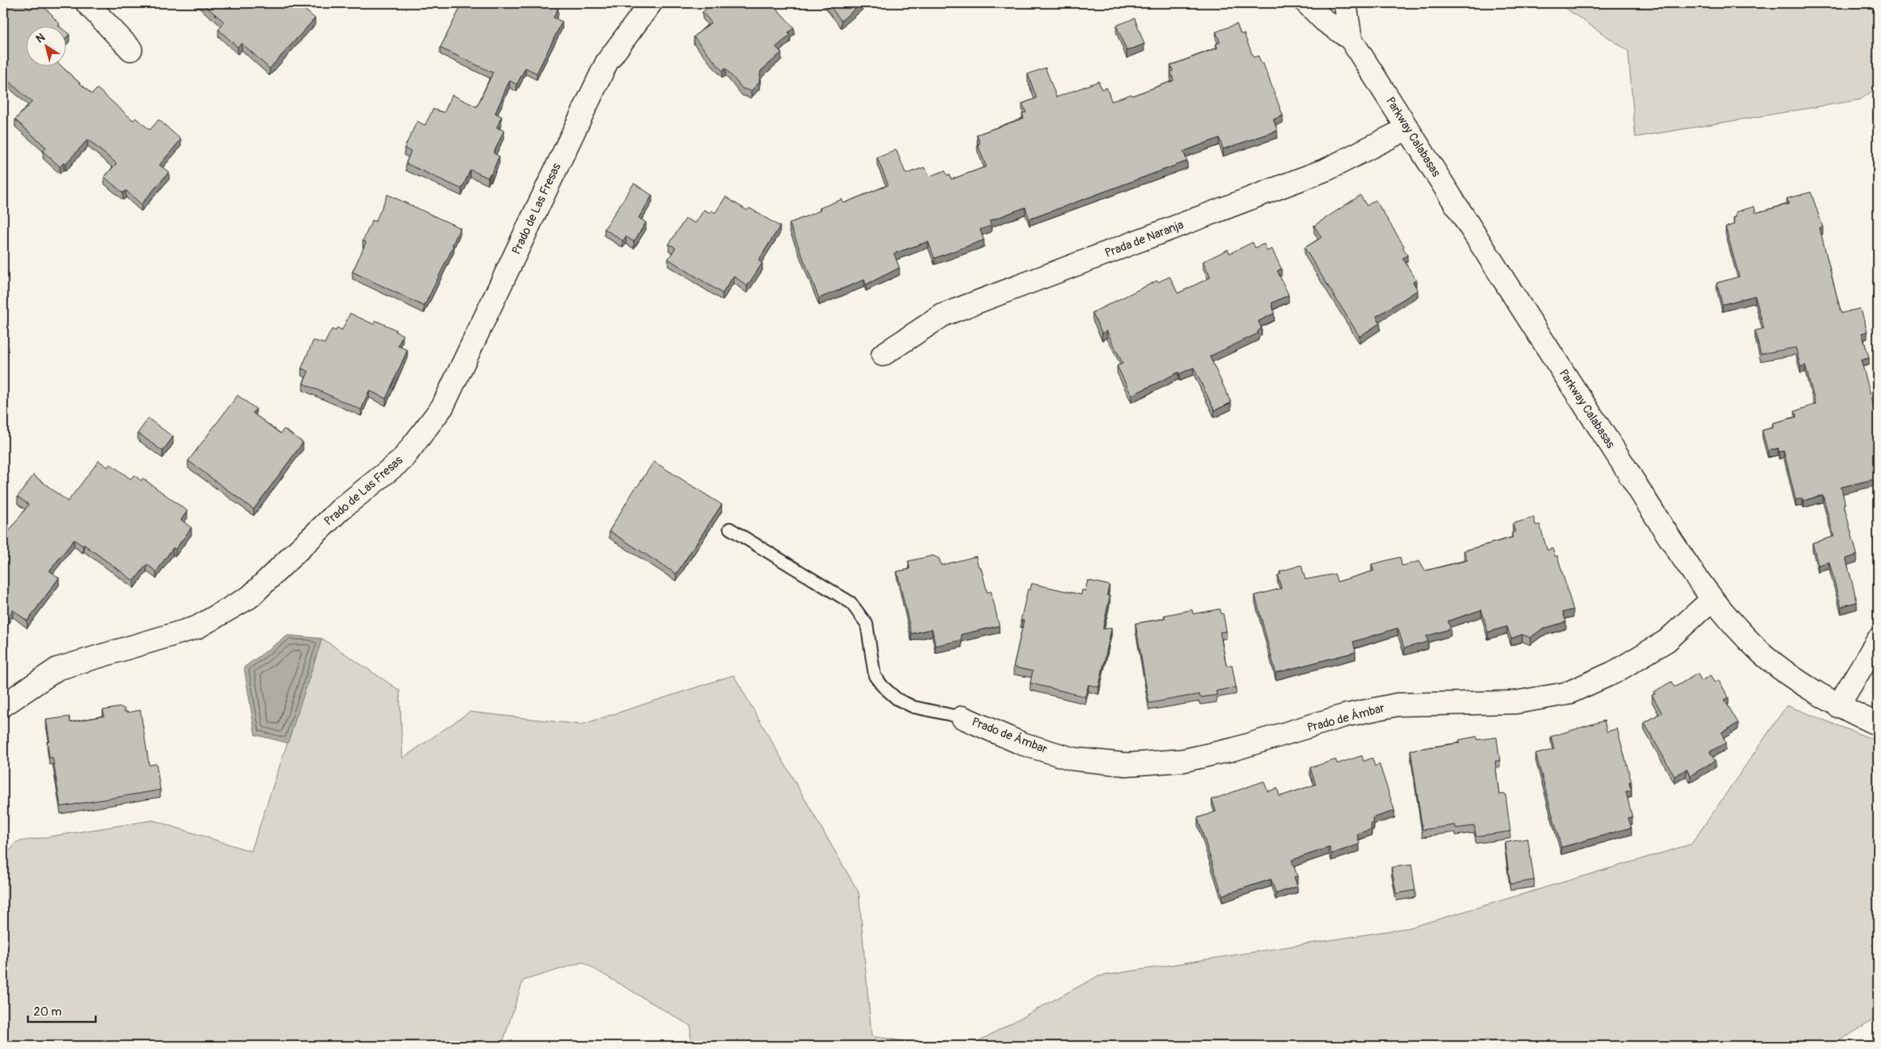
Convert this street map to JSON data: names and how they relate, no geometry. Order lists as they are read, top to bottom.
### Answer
{
  "streets": {
    "street": [
      "Parkway Calabasas",
      "Prado de Las Fresas",
      "Prada de Naranja",
      "Prado de Ámbar"
    ]
  },
  "crossings": [
    ["Parkway Calabasas", "Prada de Naranja"],
    ["Parkway Calabasas", "Prado de Ámbar"]
  ],
  "scale_bar": "20 m",
  "north": "top left"
}
